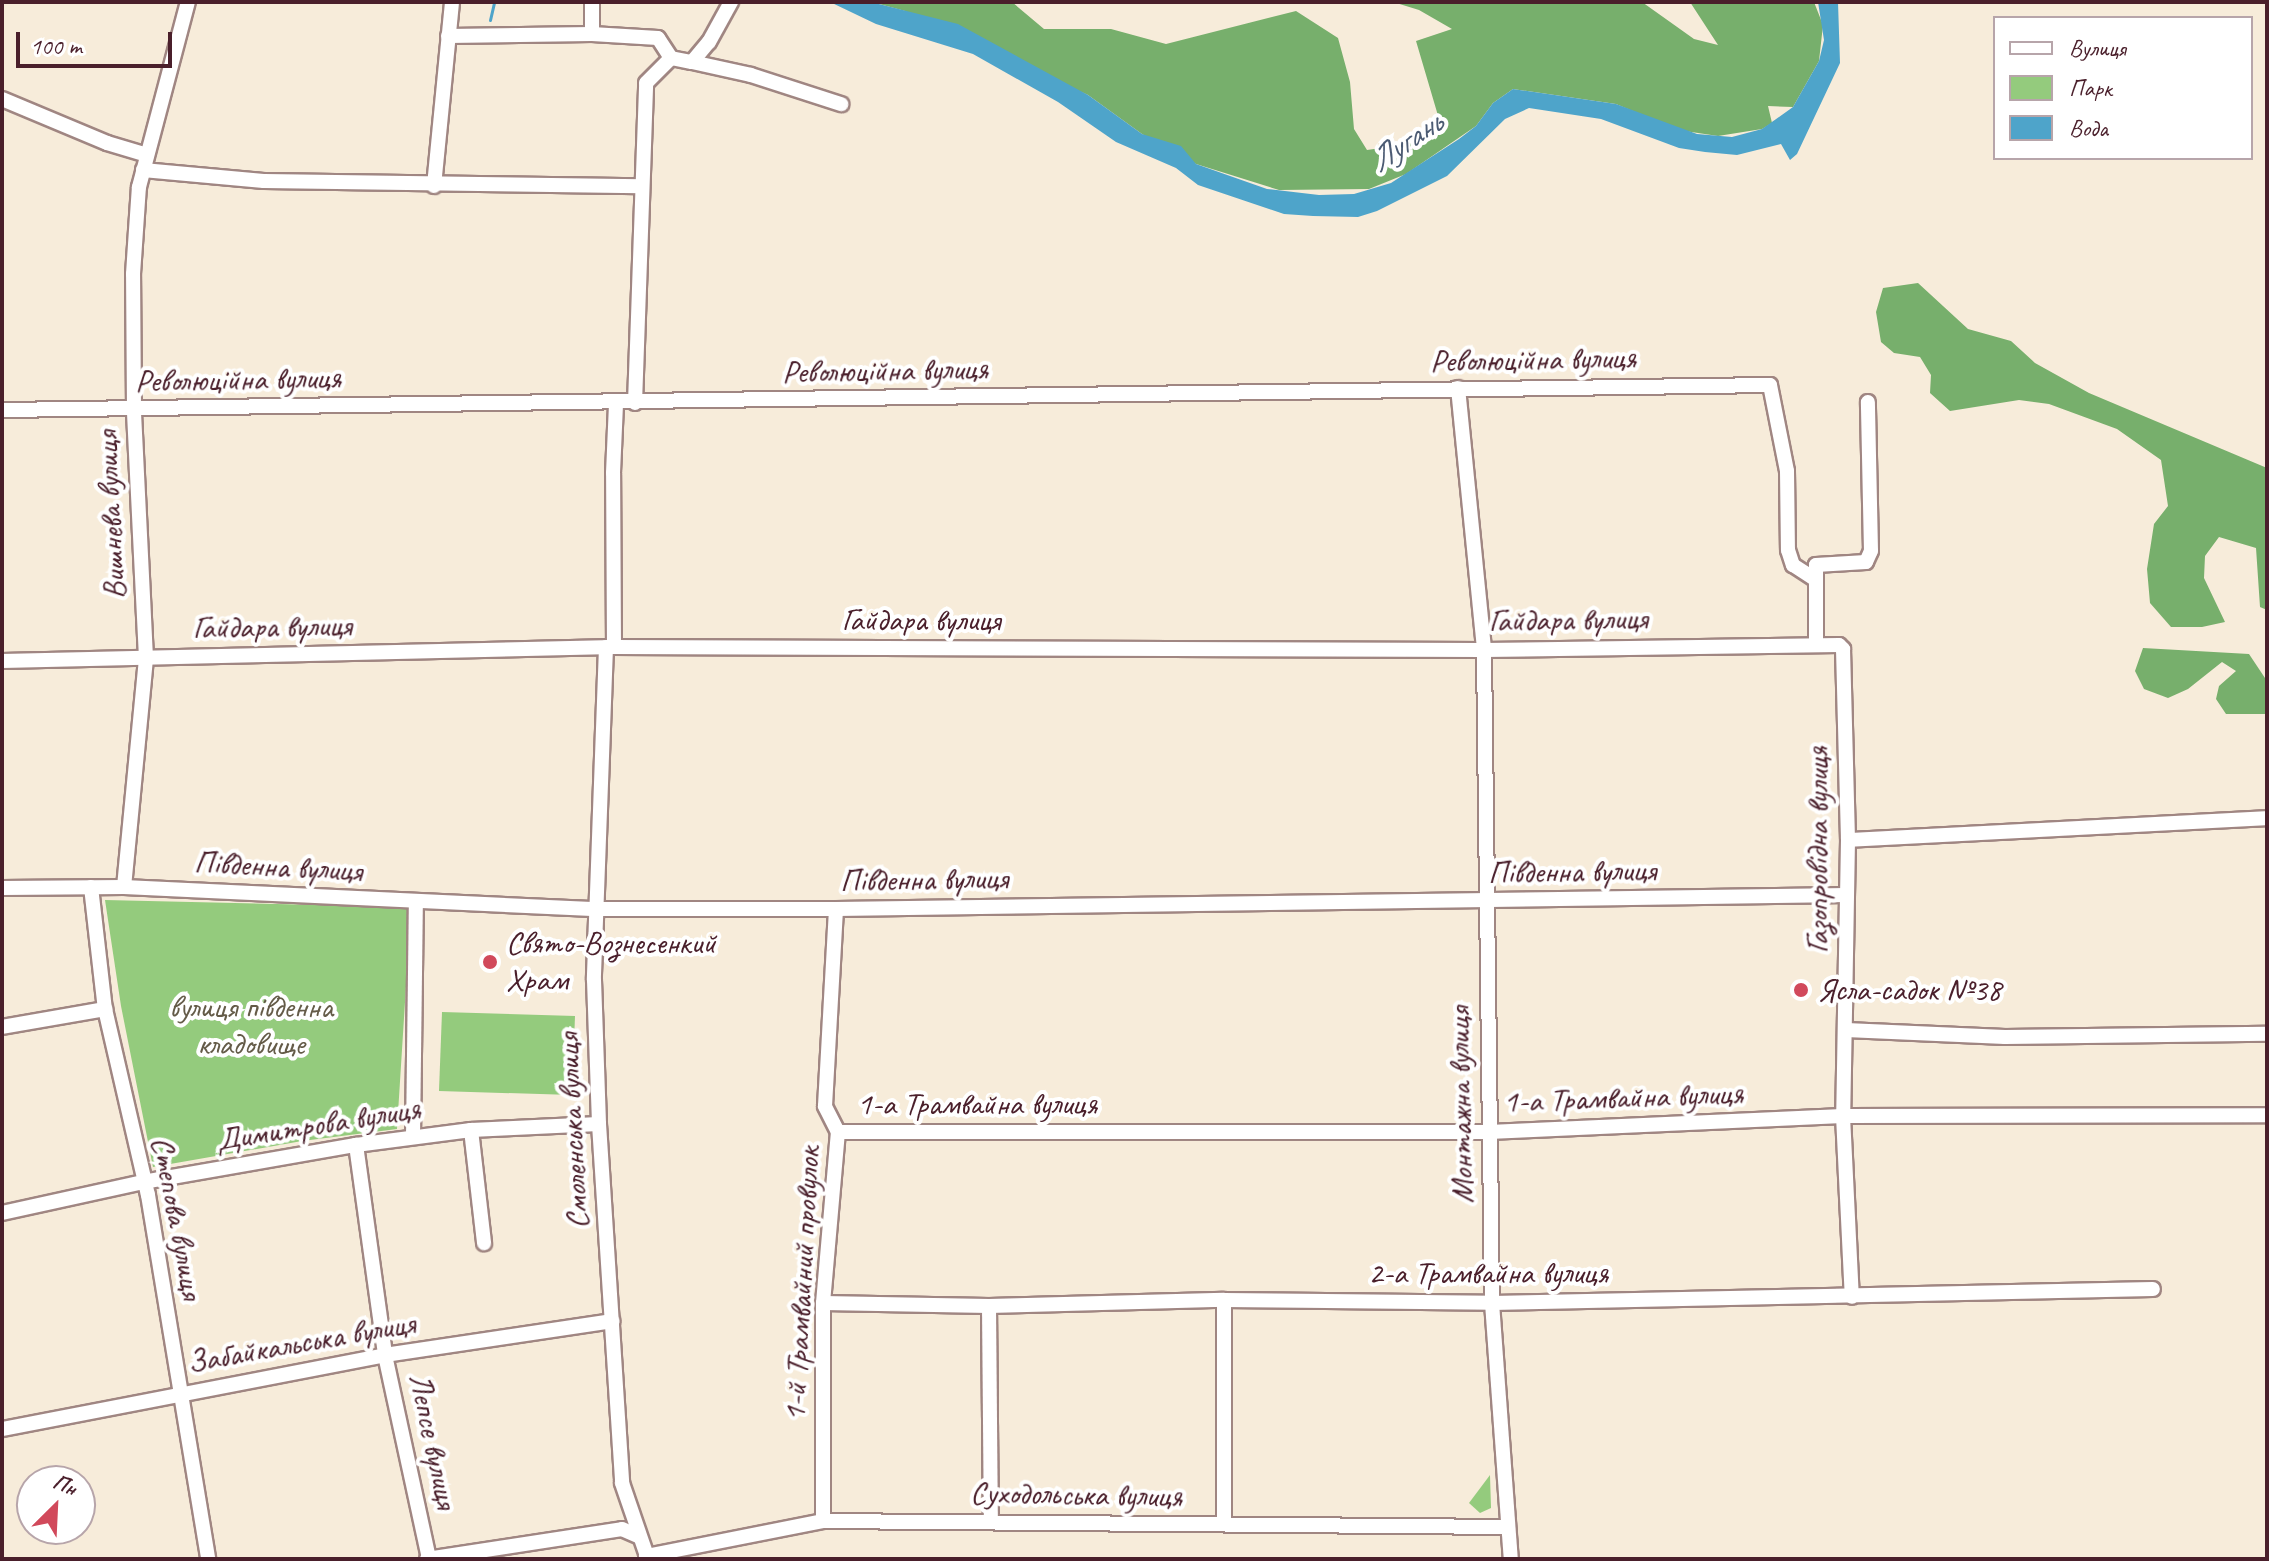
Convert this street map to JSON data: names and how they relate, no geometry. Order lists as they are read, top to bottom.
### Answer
{
  "streets": {
    "street": [
      "Революційна вулиця",
      "Вишнева вулиця",
      "Гайдара вулиця",
      "Газопровідна вулиця",
      "Південна вулиця",
      "1-а Трамвайна вулиця",
      "Монтажна вулиця",
      "Димитрова вулиця",
      "Смоленська вулиця",
      "Степова вулиця",
      "2-а Трамвайна вулиця",
      "1-й Трамвайний провулок",
      "Забайкальська вулиця",
      "Лепсе вулиця",
      "Суходольська вулиця"
    ]
  },
  "crossings": [
    ["Революційна вулиця", "Вишнева вулиця"],
    ["Революційна вулиця", "Монтажна вулиця"],
    ["Революційна вулиця", "Смоленська вулиця"],
    ["Вишнева вулиця", "Гайдара вулиця"],
    ["Вишнева вулиця", "Південна вулиця"],
    ["Гайдара вулиця", "Газопровідна вулиця"],
    ["Гайдара вулиця", "Монтажна вулиця"],
    ["Гайдара вулиця", "Смоленська вулиця"],
    ["Газопровідна вулиця", "Південна вулиця"],
    ["Газопровідна вулиця", "1-а Трамвайна вулиця"],
    ["Газопровідна вулиця", "2-а Трамвайна вулиця"],
    ["Південна вулиця", "Монтажна вулиця"],
    ["Південна вулиця", "Смоленська вулиця"],
    ["Південна вулиця", "Степова вулиця"],
    ["Південна вулиця", "1-й Трамвайний провулок"],
    ["1-а Трамвайна вулиця", "Монтажна вулиця"],
    ["1-а Трамвайна вулиця", "1-й Трамвайний провулок"],
    ["Монтажна вулиця", "2-а Трамвайна вулиця"],
    ["Монтажна вулиця", "Суходольська вулиця"],
    ["Димитрова вулиця", "Смоленська вулиця"],
    ["Димитрова вулиця", "Степова вулиця"],
    ["Димитрова вулиця", "Лепсе вулиця"],
    ["Смоленська вулиця", "Забайкальська вулиця"],
    ["Смоленська вулиця", "Суходольська вулиця"],
    ["Степова вулиця", "Забайкальська вулиця"],
    ["2-а Трамвайна вулиця", "1-й Трамвайний провулок"],
    ["1-й Трамвайний провулок", "Суходольська вулиця"],
    ["Забайкальська вулиця", "Лепсе вулиця"]
  ],
  "water": ["Лугань"],
  "parks": ["вулиця південна кладовище"],
  "places": ["Свято-Вознесенкий Храм", "Ясла-садок №38"],
  "legend": ["Вулиця", "Парк", "Вода"],
  "scale_bar": "100 m",
  "north": "top right"
}
